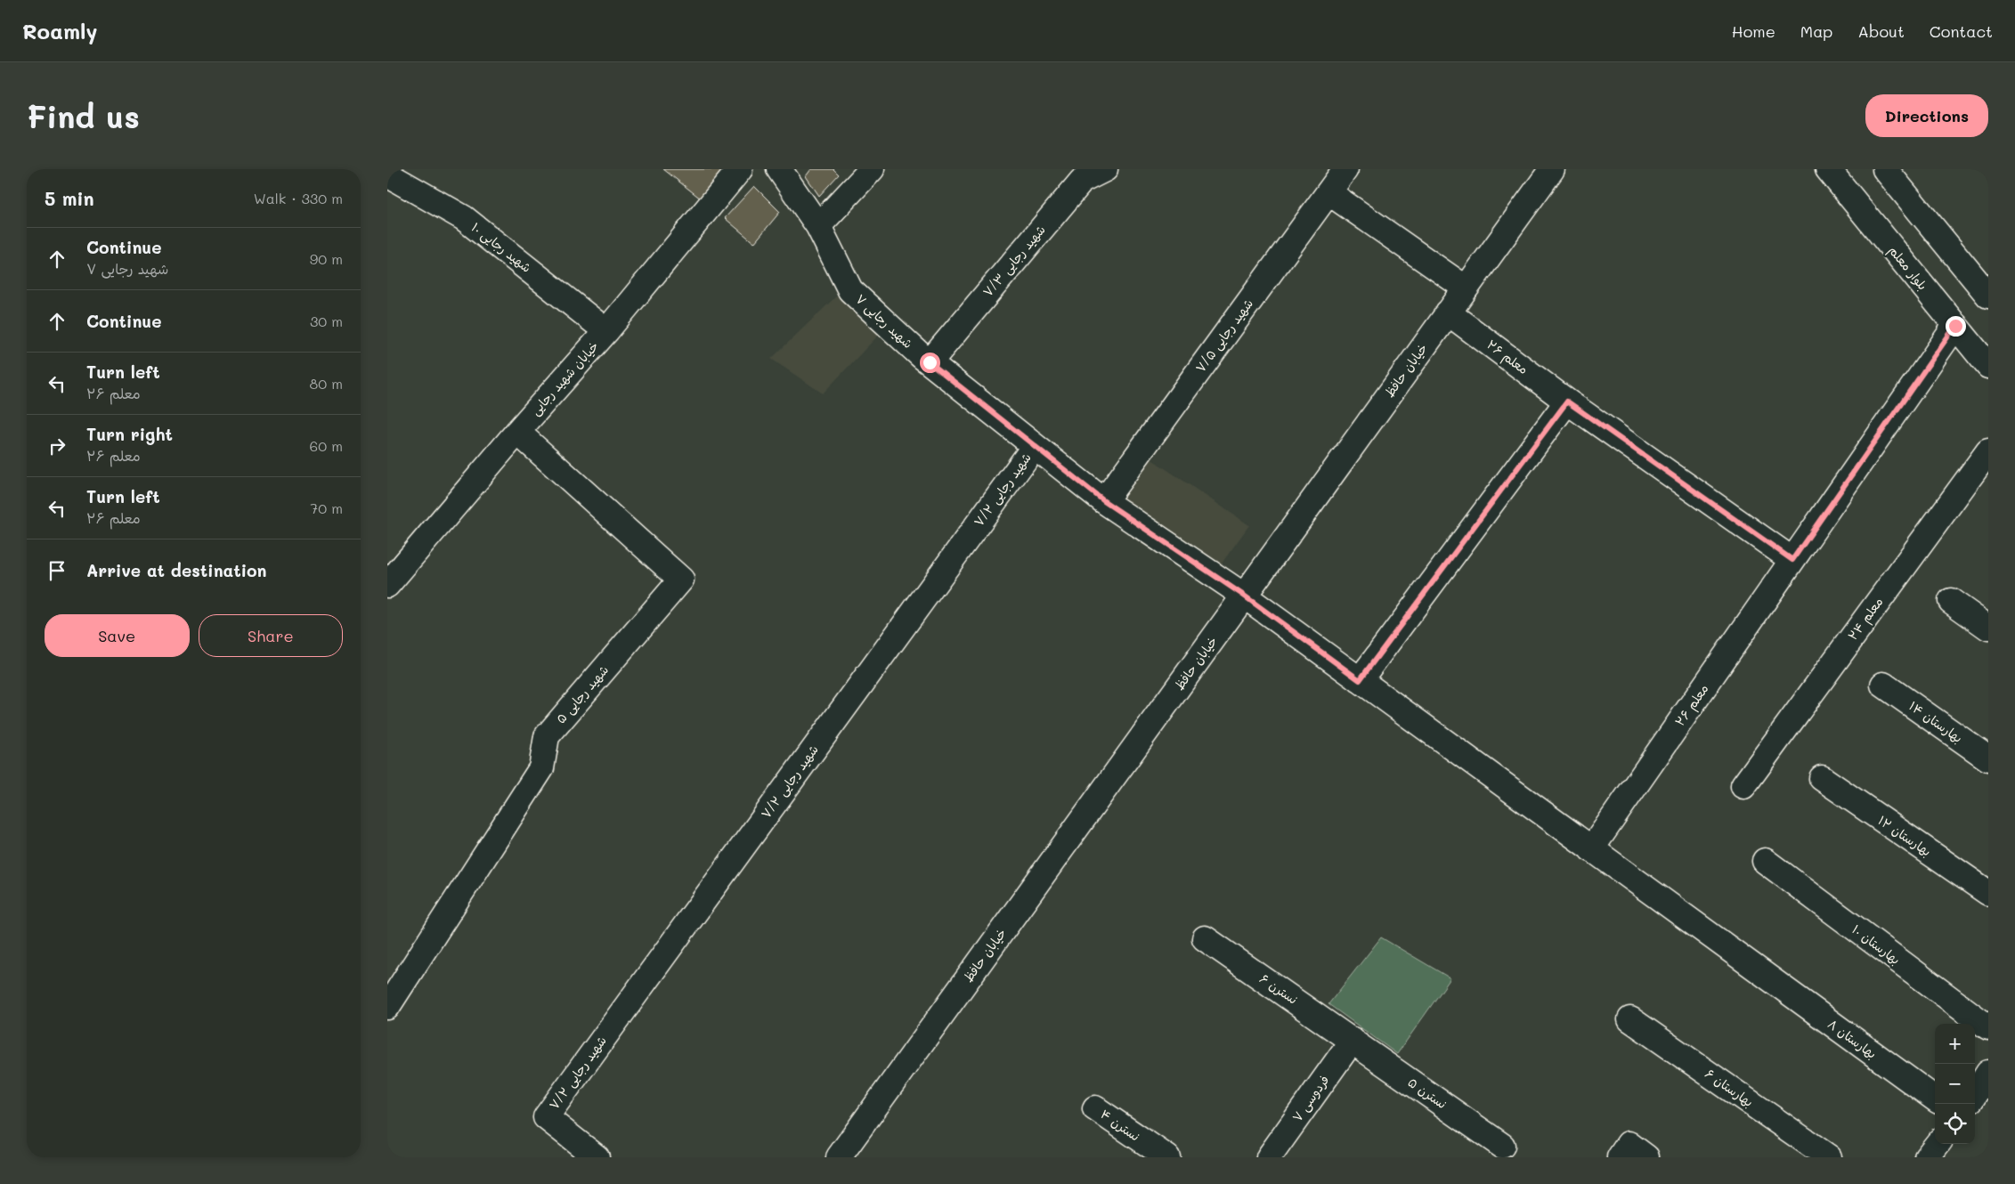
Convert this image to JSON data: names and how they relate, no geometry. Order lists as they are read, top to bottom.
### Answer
{
  "streets": {
    "street": [
      "شهید رجایی ۱۰",
      "شهید رجایی ۷/۳",
      "بلوار معلم",
      "شهید رجایی ۷",
      "شهید رجایی ۷/۵",
      "معلم ۲۶",
      "خیابان حافظ",
      "خیابان شهید رجایی",
      "شهید رجایی ۷/۲",
      "معلم ۲۴",
      "شهید رجایی ۵",
      "بهارستان ۱۴",
      "بهارستان ۱۲",
      "بهارستان ۱۰",
      "نسترن ۶",
      "بهارستان ۸",
      "بهارستان ۶",
      "نسترن ۵",
      "فردوسی ۷",
      "نسترن ۴"
    ]
  },
  "crossings": [
    ["شهید رجایی ۱۰", "خیابان شهید رجایی"],
    ["شهید رجایی ۷/۳", "شهید رجایی ۷"],
    ["بلوار معلم", "معلم ۲۶"],
    ["شهید رجایی ۷", "شهید رجایی ۷/۵"],
    ["شهید رجایی ۷", "معلم ۲۶"],
    ["شهید رجایی ۷", "خیابان حافظ"],
    ["شهید رجایی ۷", "شهید رجایی ۷/۲"],
    ["شهید رجایی ۷", "بهارستان ۸"],
    ["معلم ۲۶", "خیابان حافظ"],
    ["معلم ۲۶", "بهارستان ۸"],
    ["خیابان شهید رجایی", "شهید رجایی ۵"],
    ["نسترن ۶", "نسترن ۵"],
    ["نسترن ۶", "فردوسی ۷"],
    ["نسترن ۵", "فردوسی ۷"]
  ],
  "page": {
    "header": "Roamly",
    "nav": [
      "Home",
      "Map",
      "About",
      "Contact"
    ],
    "buttons": [
      "Directions",
      ["Save", "Share"]
    ],
    "title": "Find us",
    "heading": ["5 min", "Walk · 330 m"],
    "list": [
      ["Continue", "شهید رجایی ۷", "90 m"],
      ["Continue", "30 m"],
      ["Turn left", "معلم ۲۶", "80 m"],
      ["Turn right", "معلم ۲۶", "60 m"],
      ["Turn left", "معلم ۲۶", "70 m"],
      "Arrive at destination"
    ],
    "map_buttons": ["+", "−"]
  }
}
